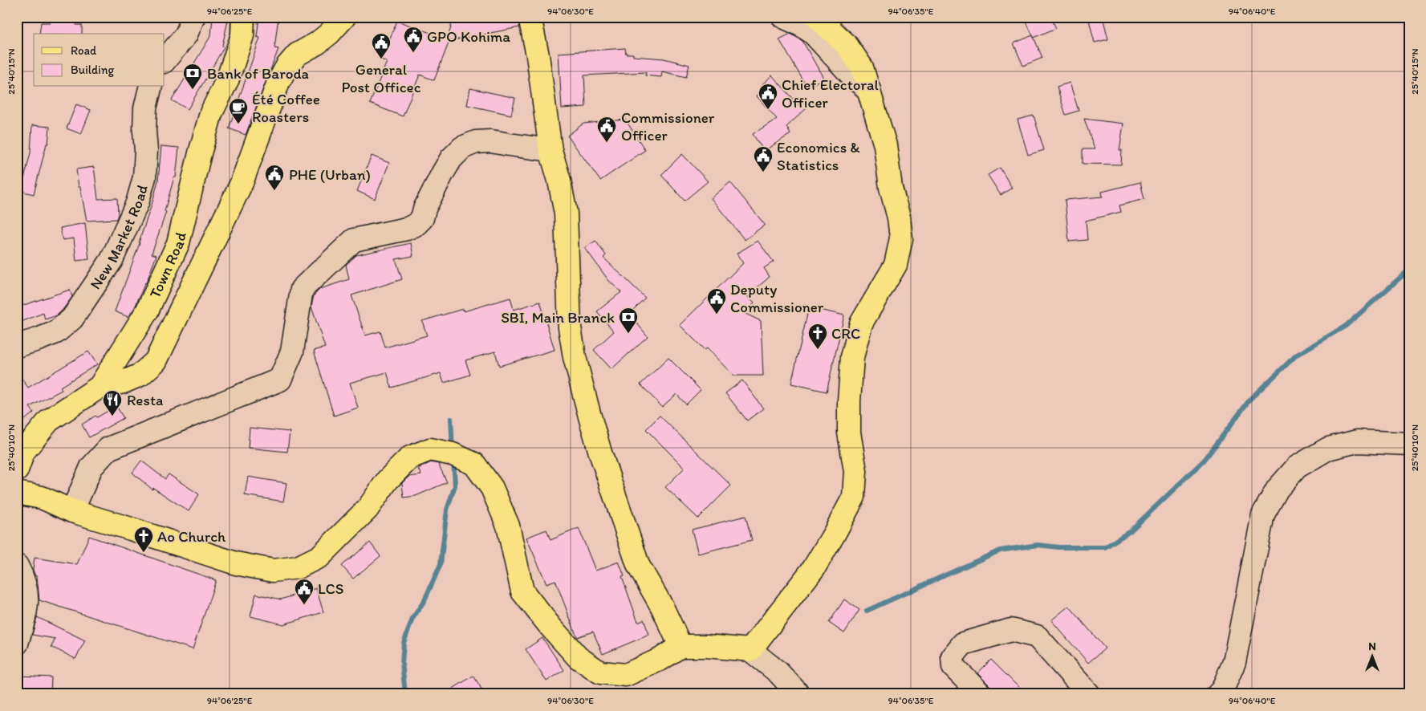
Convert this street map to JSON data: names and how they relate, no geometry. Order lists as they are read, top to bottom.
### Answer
{
  "streets": {
    "main road": ["Town Road"],
    "street": ["New Market Road"]
  },
  "places": {
    "public building": [
      "GPO Kohima",
      "General Post Officec",
      "Chief Electoral Officer",
      "Commissioner Officer",
      "Economics & Statistics",
      "PHE (Urban)",
      "Deputy Commissioner",
      "LCS"
    ],
    "bank": ["Bank of Baroda", "SBI, Main Branck"],
    "cafe": ["Été Coffee Roasters"],
    "church": ["CRC", "Ao Church"],
    "restaurant": ["Resta"]
  },
  "legend": ["Road", "Building"],
  "north": "top",
  "coordinates": [
    "94°06'25\"E",
    "94°06'30\"E",
    "94°06'35\"E",
    "94°06'40\"E",
    "25°40'15\"N",
    "25°40'10\"N"
  ]
}
